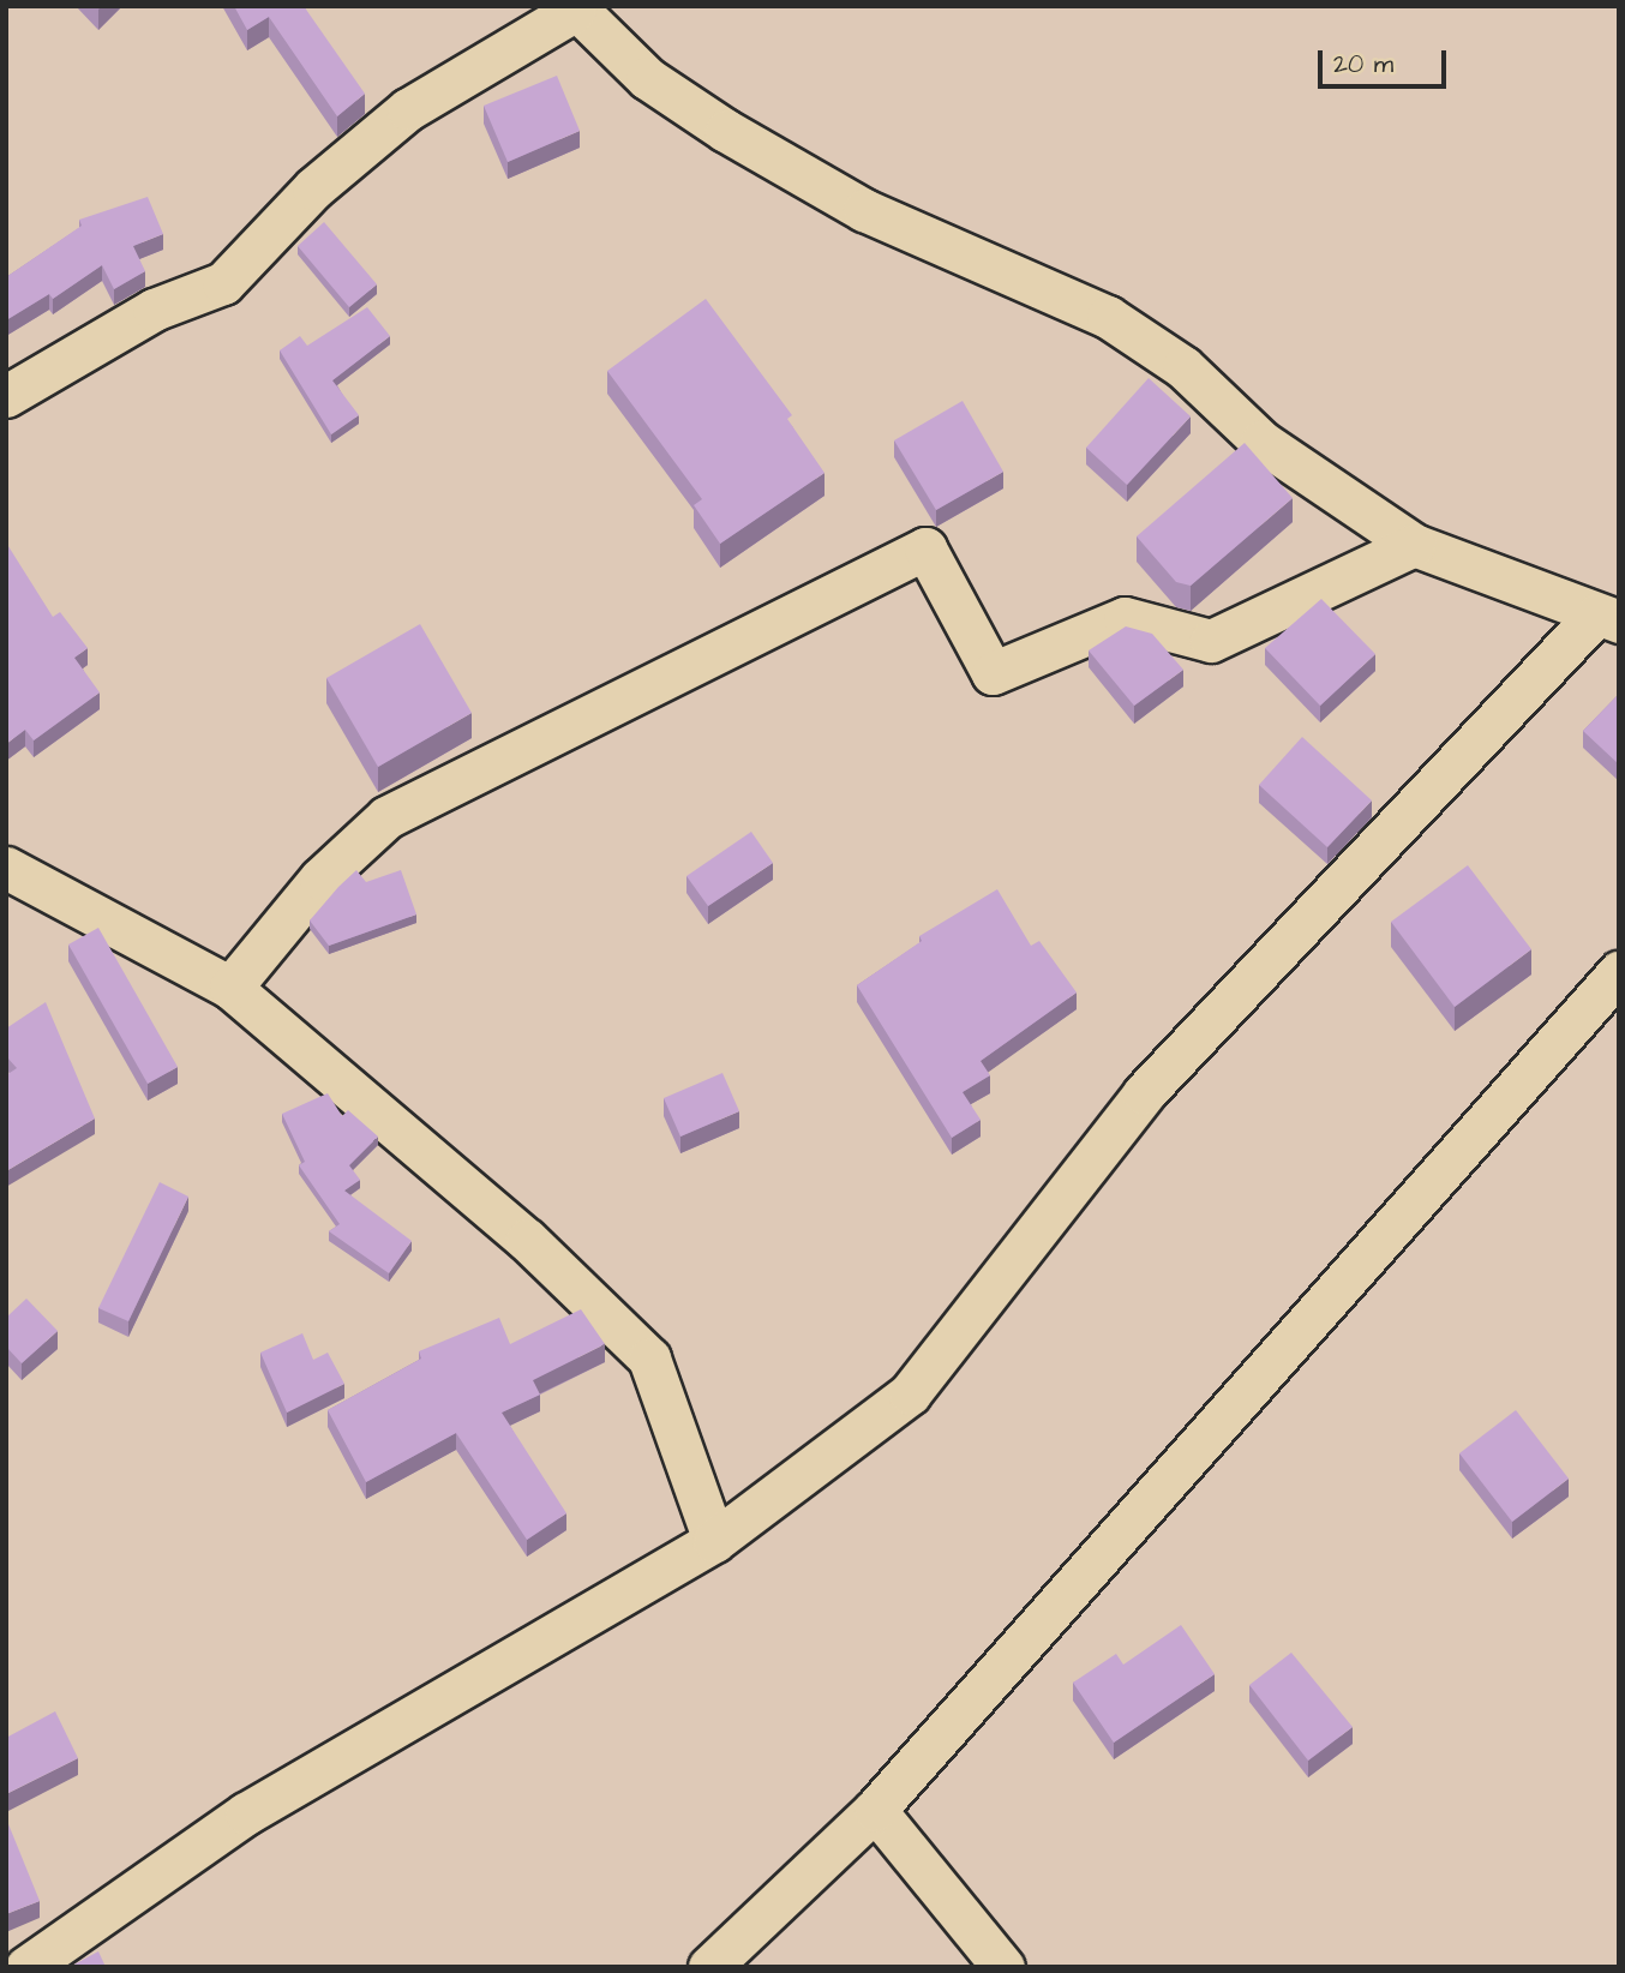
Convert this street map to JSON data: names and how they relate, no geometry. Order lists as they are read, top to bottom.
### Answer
{
  "scale_bar": "20 m"
}
